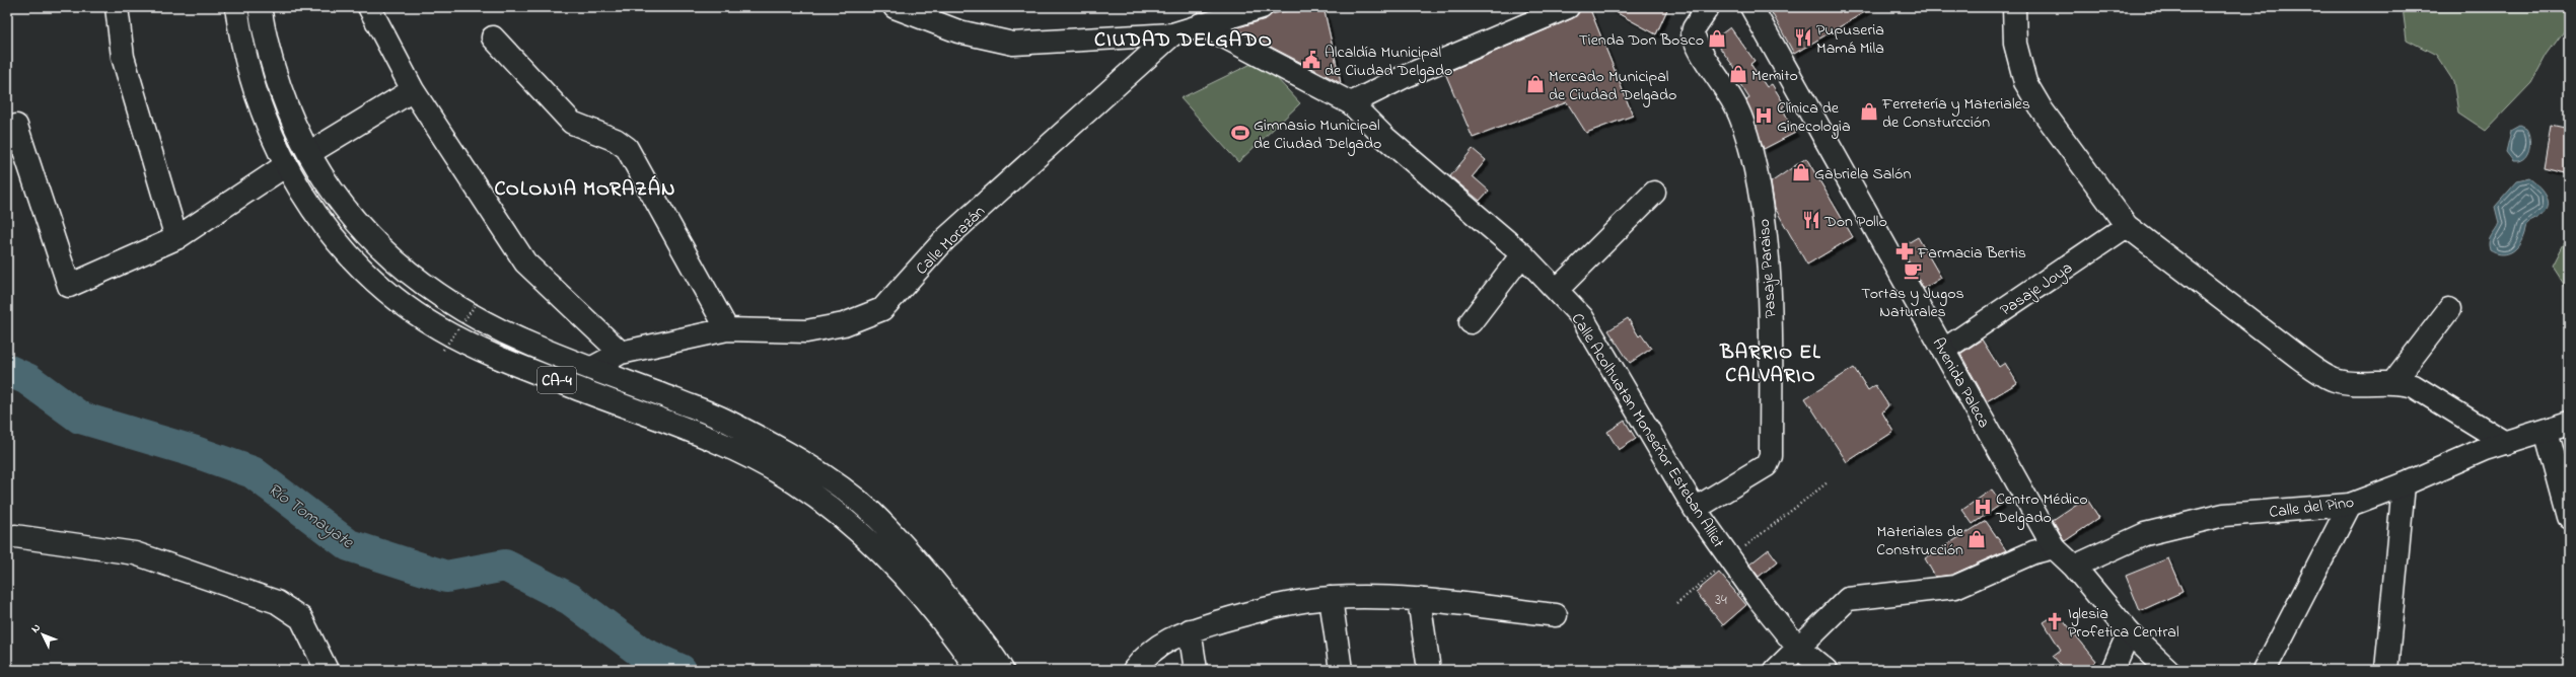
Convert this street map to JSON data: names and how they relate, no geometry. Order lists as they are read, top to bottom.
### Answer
{
  "streets": {
    "street": [
      "Calle Morazán",
      "Pasaje Paraiso",
      "Pasaje Joya",
      "CA-4",
      "Avenida Paleca",
      "Calle Acolhuatan Monseñor Esteban Alliet",
      "Calle del Pino"
    ]
  },
  "crossings": [
    ["Calle Morazán", "CA-4"],
    ["Calle Morazán", "Calle Acolhuatan Monseñor Esteban Alliet"],
    ["Pasaje Paraiso", "Calle Acolhuatan Monseñor Esteban Alliet"],
    ["Pasaje Joya", "Avenida Paleca"],
    ["Avenida Paleca", "Calle del Pino"]
  ],
  "districts": ["CIUDAD DELGADO", "COLONIA MORAZÁN", "BARRIO EL CALVARIO"],
  "water": ["Río Tomayate"],
  "places": {
    "restaurant": ["Pupuseria Mamá Mila", "Don Pollo"],
    "shop": [
      "Tienda Don Bosco",
      "Memito",
      "Mercado Municipal de Ciudad Delgado",
      "Ferretería y Materiales de Consturcción",
      "Gabriela Salón",
      "Materiales de Construcción"
    ],
    "public building": ["Alcaldía Municipal de Ciudad Delgado"],
    "hospital": ["Clínica de Ginecologia", "Centro Médico Delgado"],
    "sports": ["Gimnasio Municipal de Ciudad Delgado"],
    "pharmacy": ["Farmacia Bertis"],
    "cafe": ["Tortas y Jugos Naturales"],
    "church": ["Iglesia Profetica Central"]
  },
  "house_numbers": ["34"],
  "north": "top left"
}
